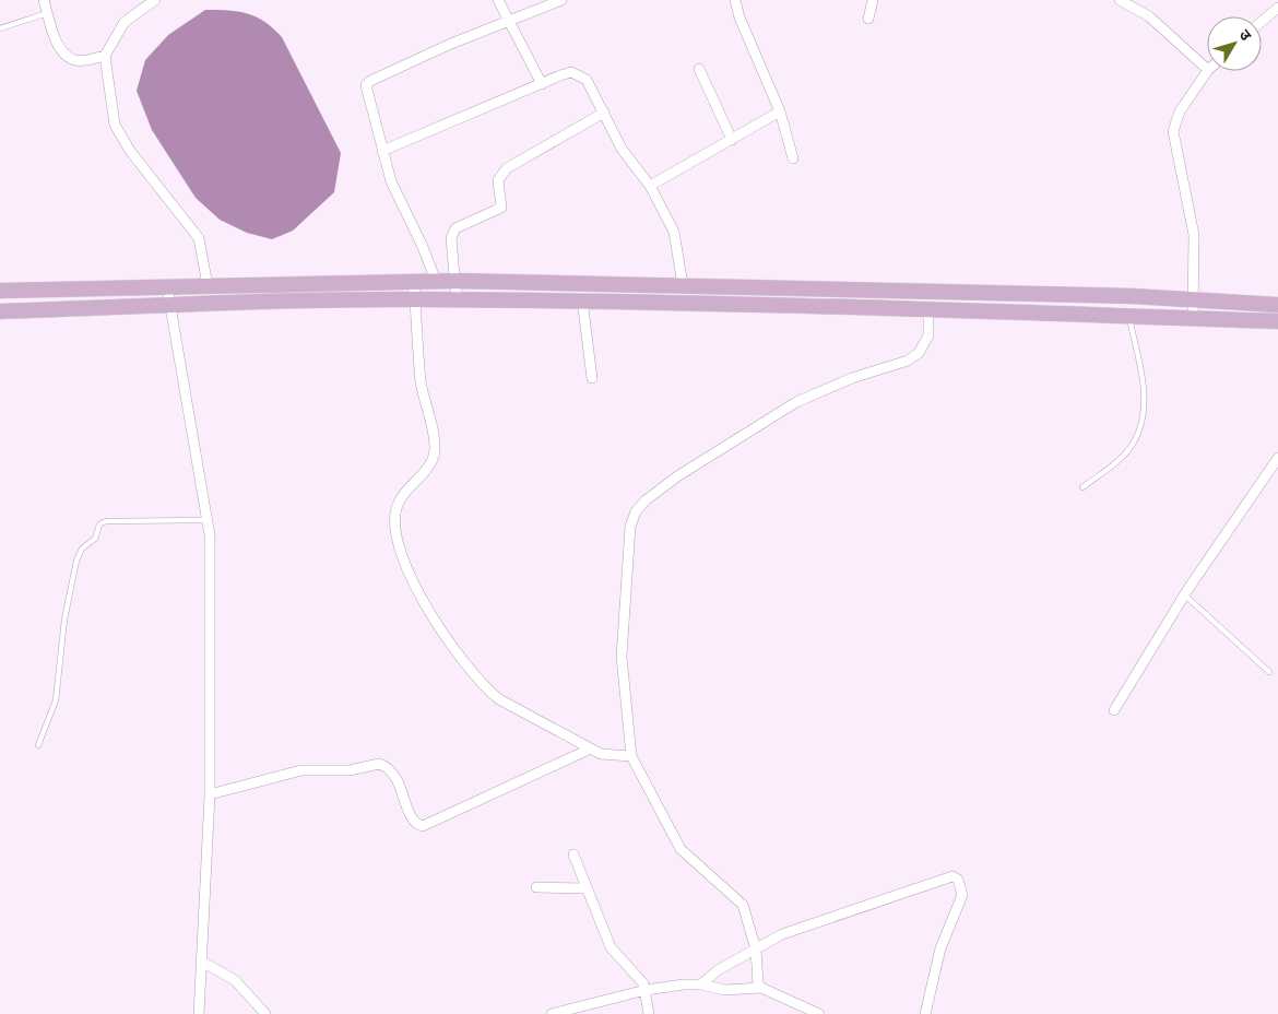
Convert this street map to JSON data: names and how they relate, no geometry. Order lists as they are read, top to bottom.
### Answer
{
  "north": "top right"
}
